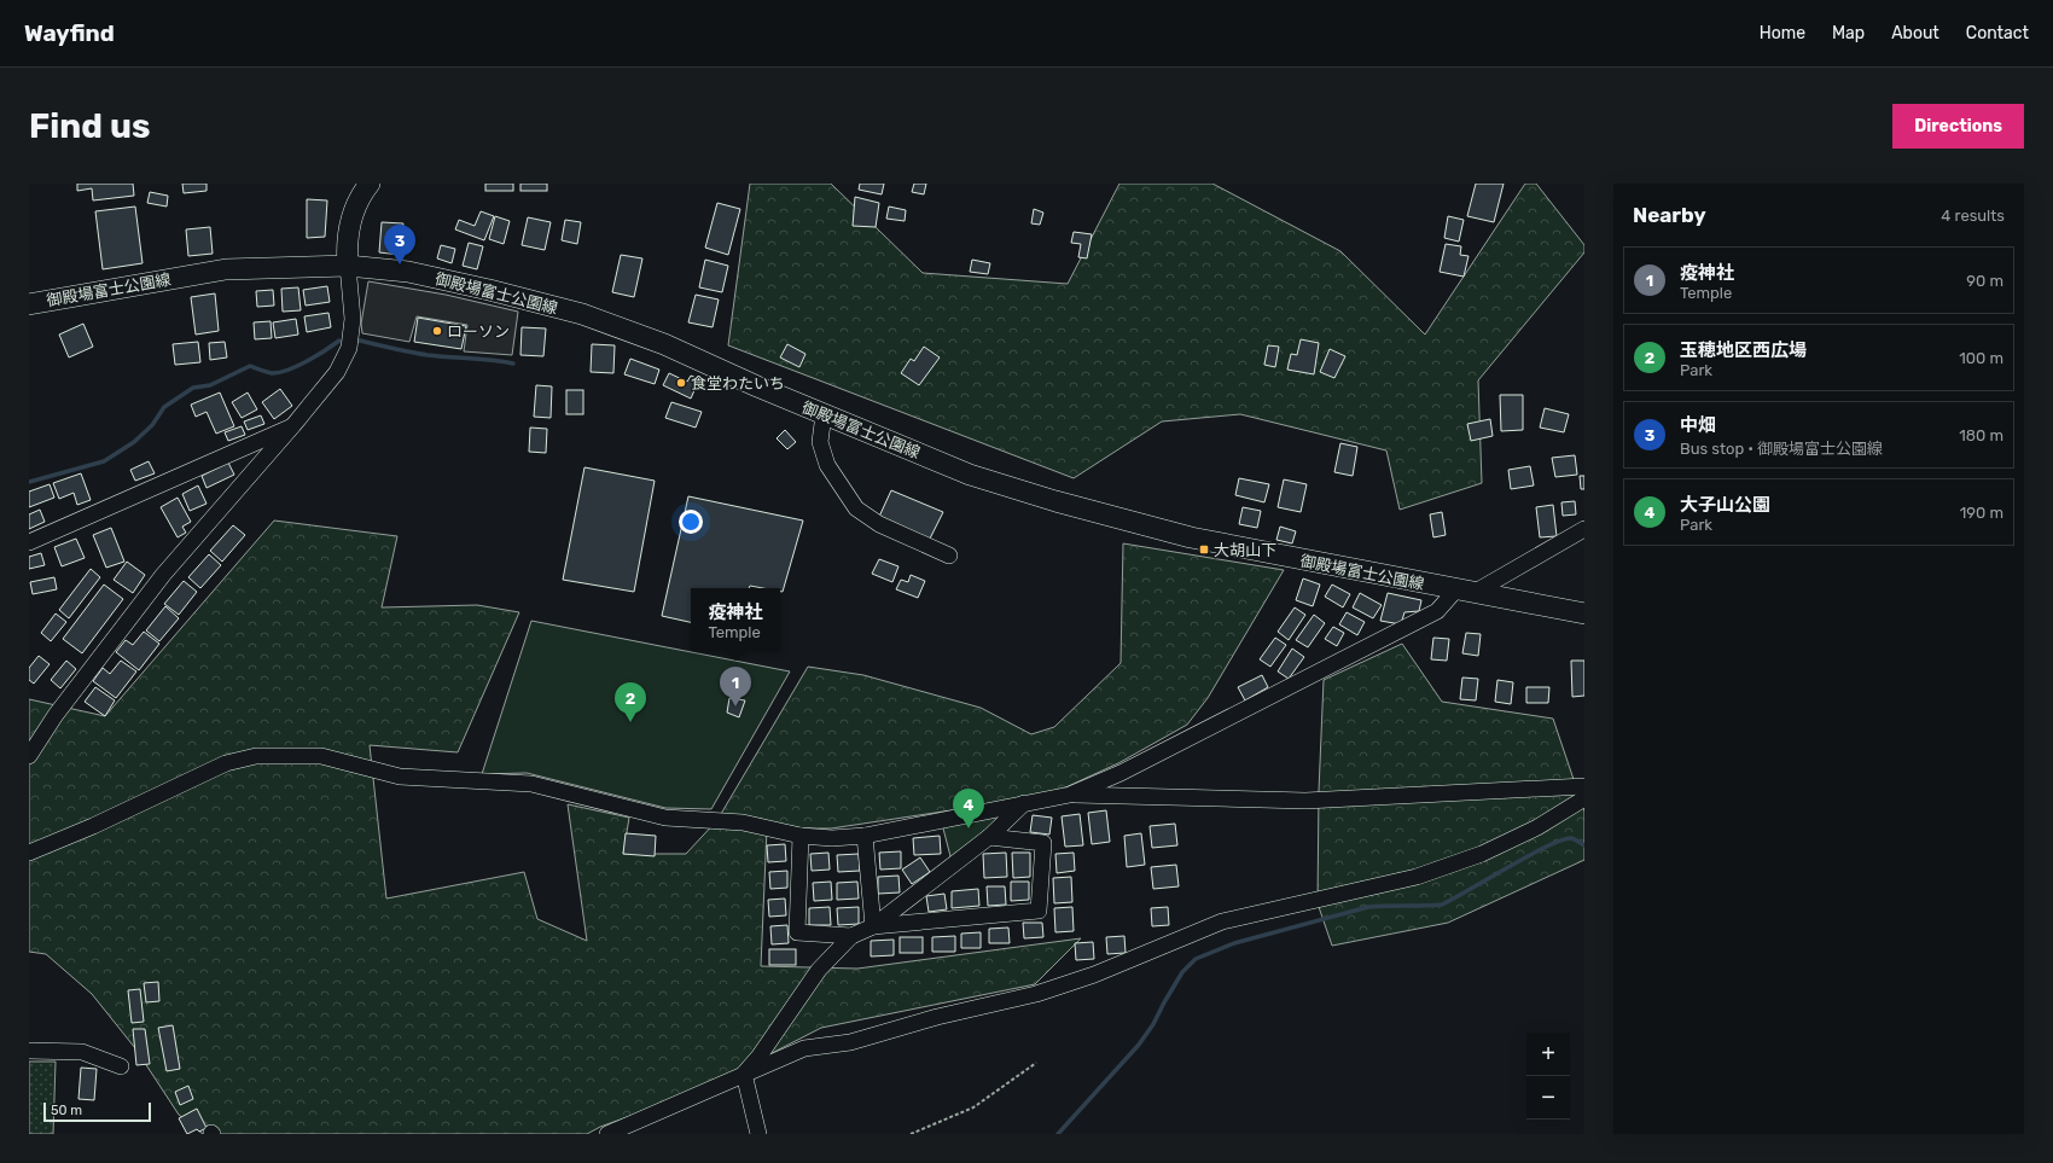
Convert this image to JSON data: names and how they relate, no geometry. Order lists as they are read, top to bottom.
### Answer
{
  "streets": {
    "main road": ["御殿場富士公園線"]
  },
  "places": {
    "other": ["ローソン", "食堂わたいち"],
    "transit": ["大胡山下"]
  },
  "scale_bar": "50 m",
  "page": {
    "header": "Wayfind",
    "nav": [
      "Home",
      "Map",
      "About",
      "Contact"
    ],
    "buttons": "Directions",
    "title": "Find us",
    "heading": ["Nearby", "4 results"],
    "pins": [
      "3",
      "1",
      "2",
      "4"
    ],
    "list": [
      {
        "mark": "1",
        "name": "疫神社",
        "note": "Temple",
        "value": "90 m"
      },
      {
        "mark": "2",
        "name": "玉穂地区西広場",
        "note": "Park",
        "value": "100 m"
      },
      {
        "mark": "3",
        "name": "中畑",
        "note": "Bus stop · 御殿場富士公園線",
        "value": "180 m"
      },
      {
        "mark": "4",
        "name": "大子山公園",
        "note": "Park",
        "value": "190 m"
      }
    ],
    "popup": ["疫神社", "Temple"],
    "map_buttons": ["+", "−"],
    "scale": "50 m"
  }
}
